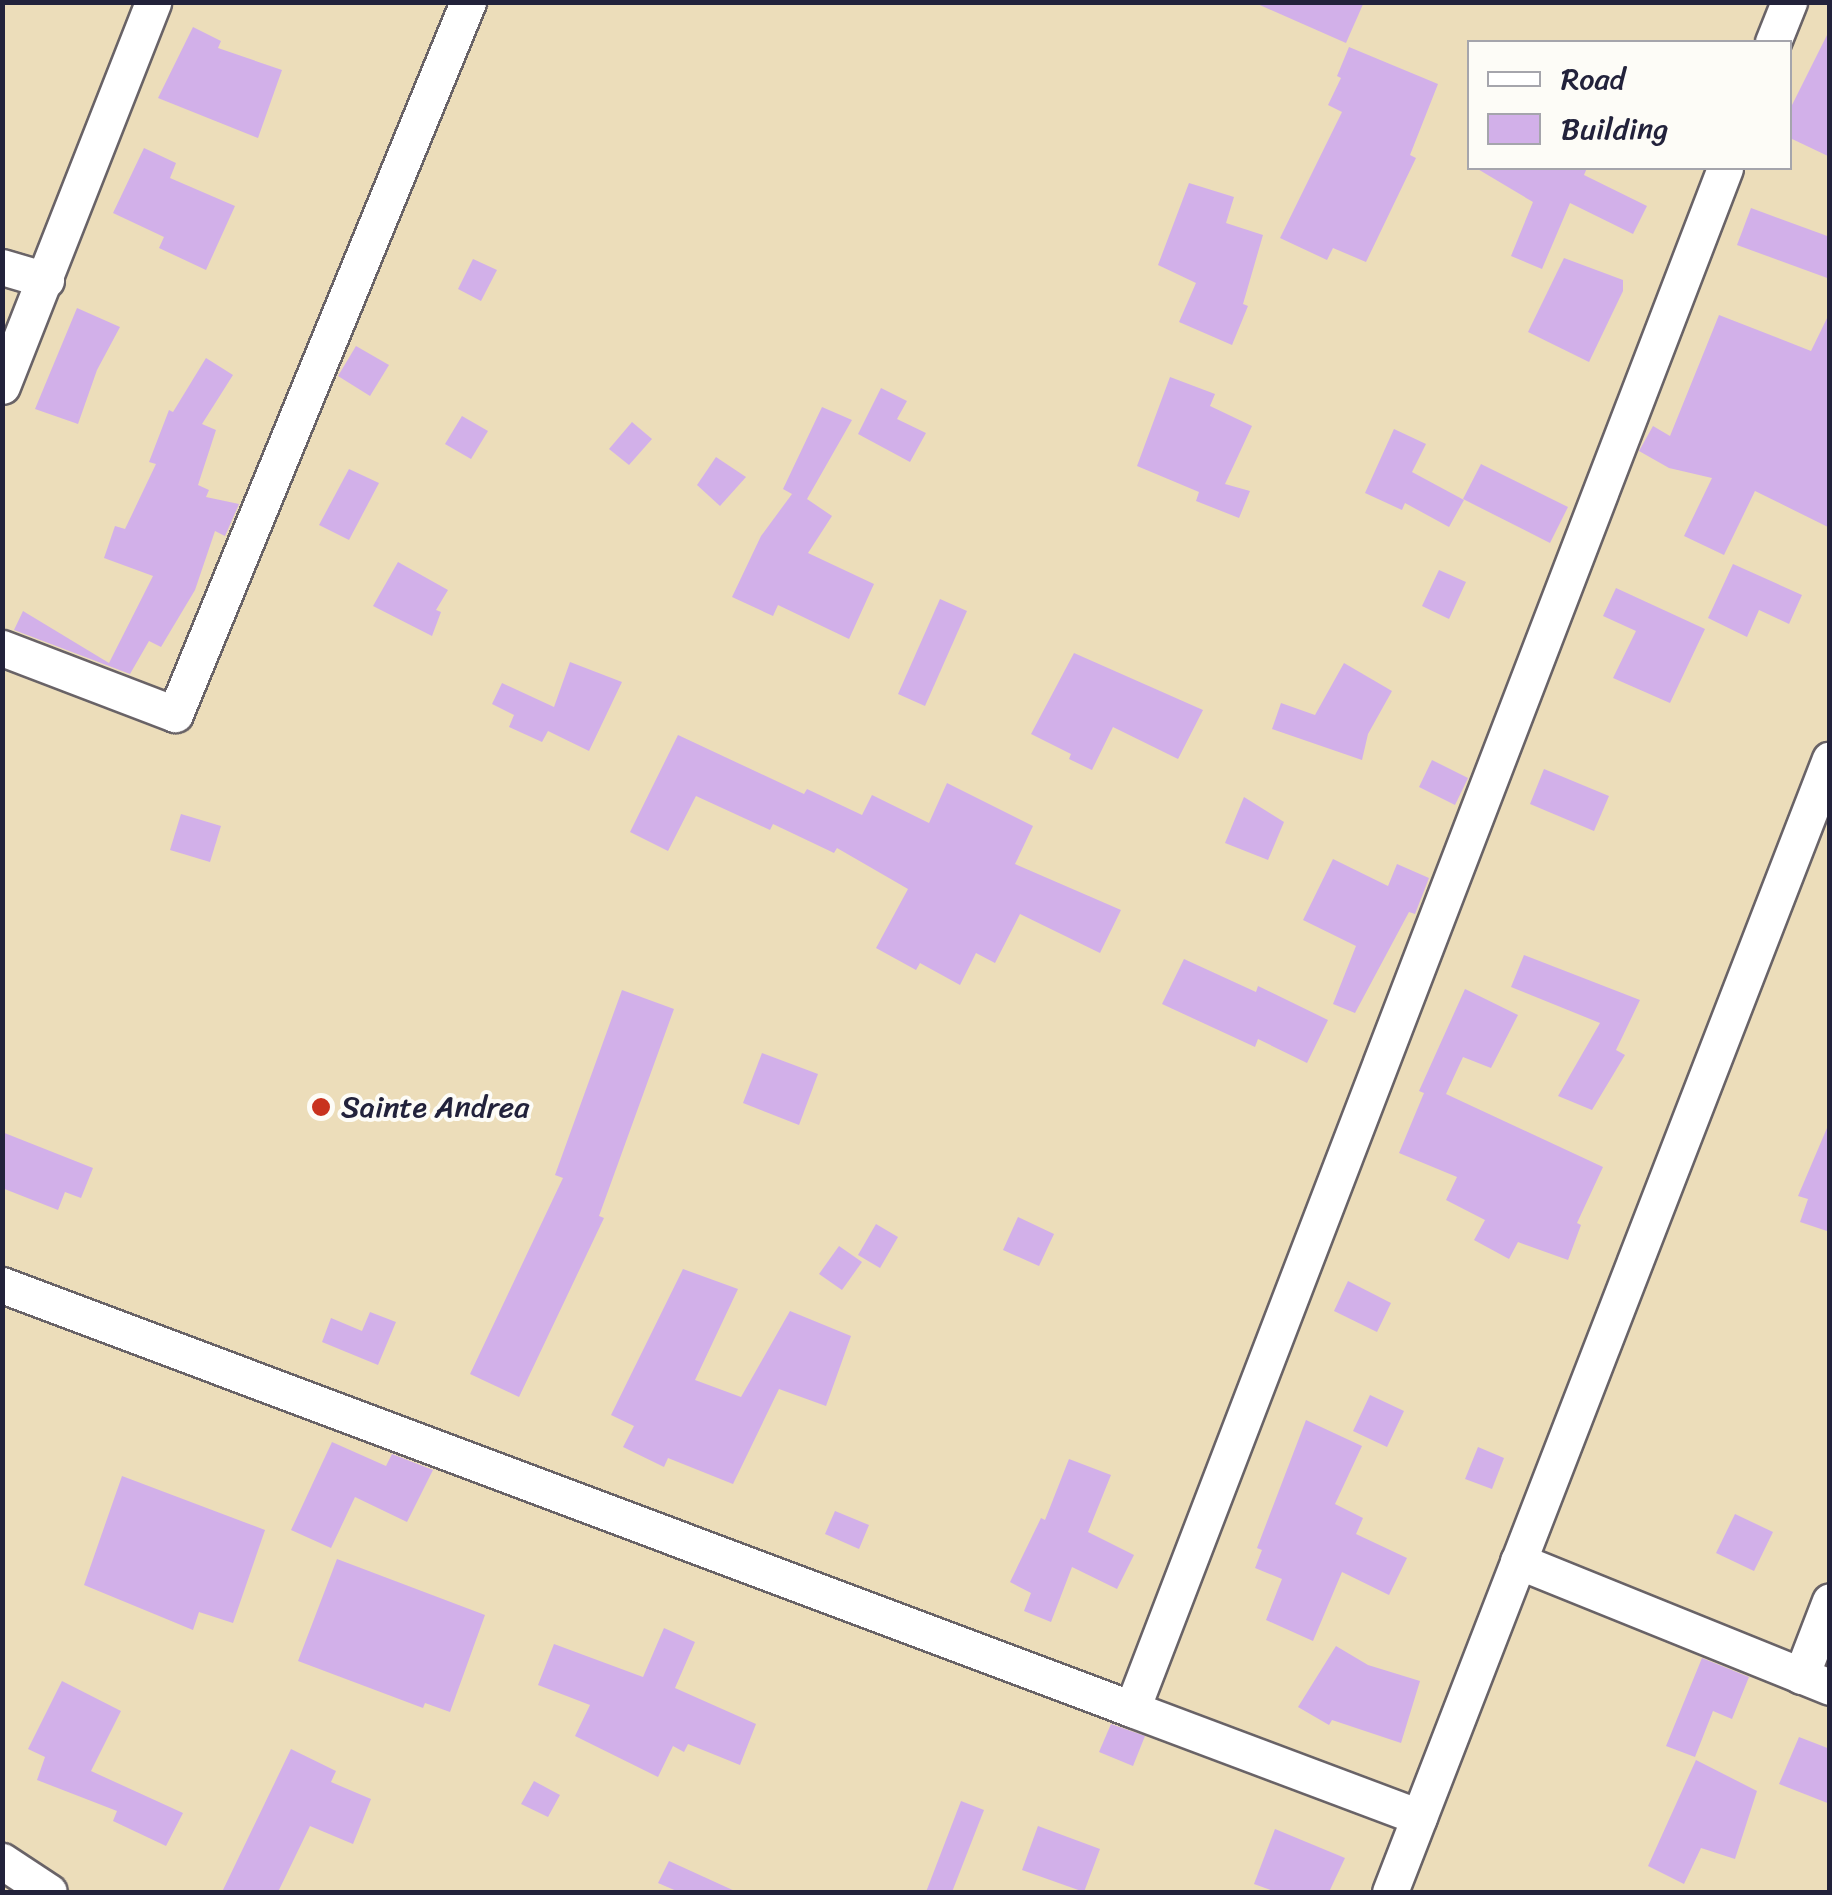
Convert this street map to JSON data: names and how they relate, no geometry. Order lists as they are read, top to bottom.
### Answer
{
  "places": ["Sainte Andrea"],
  "legend": ["Road", "Building"]
}
